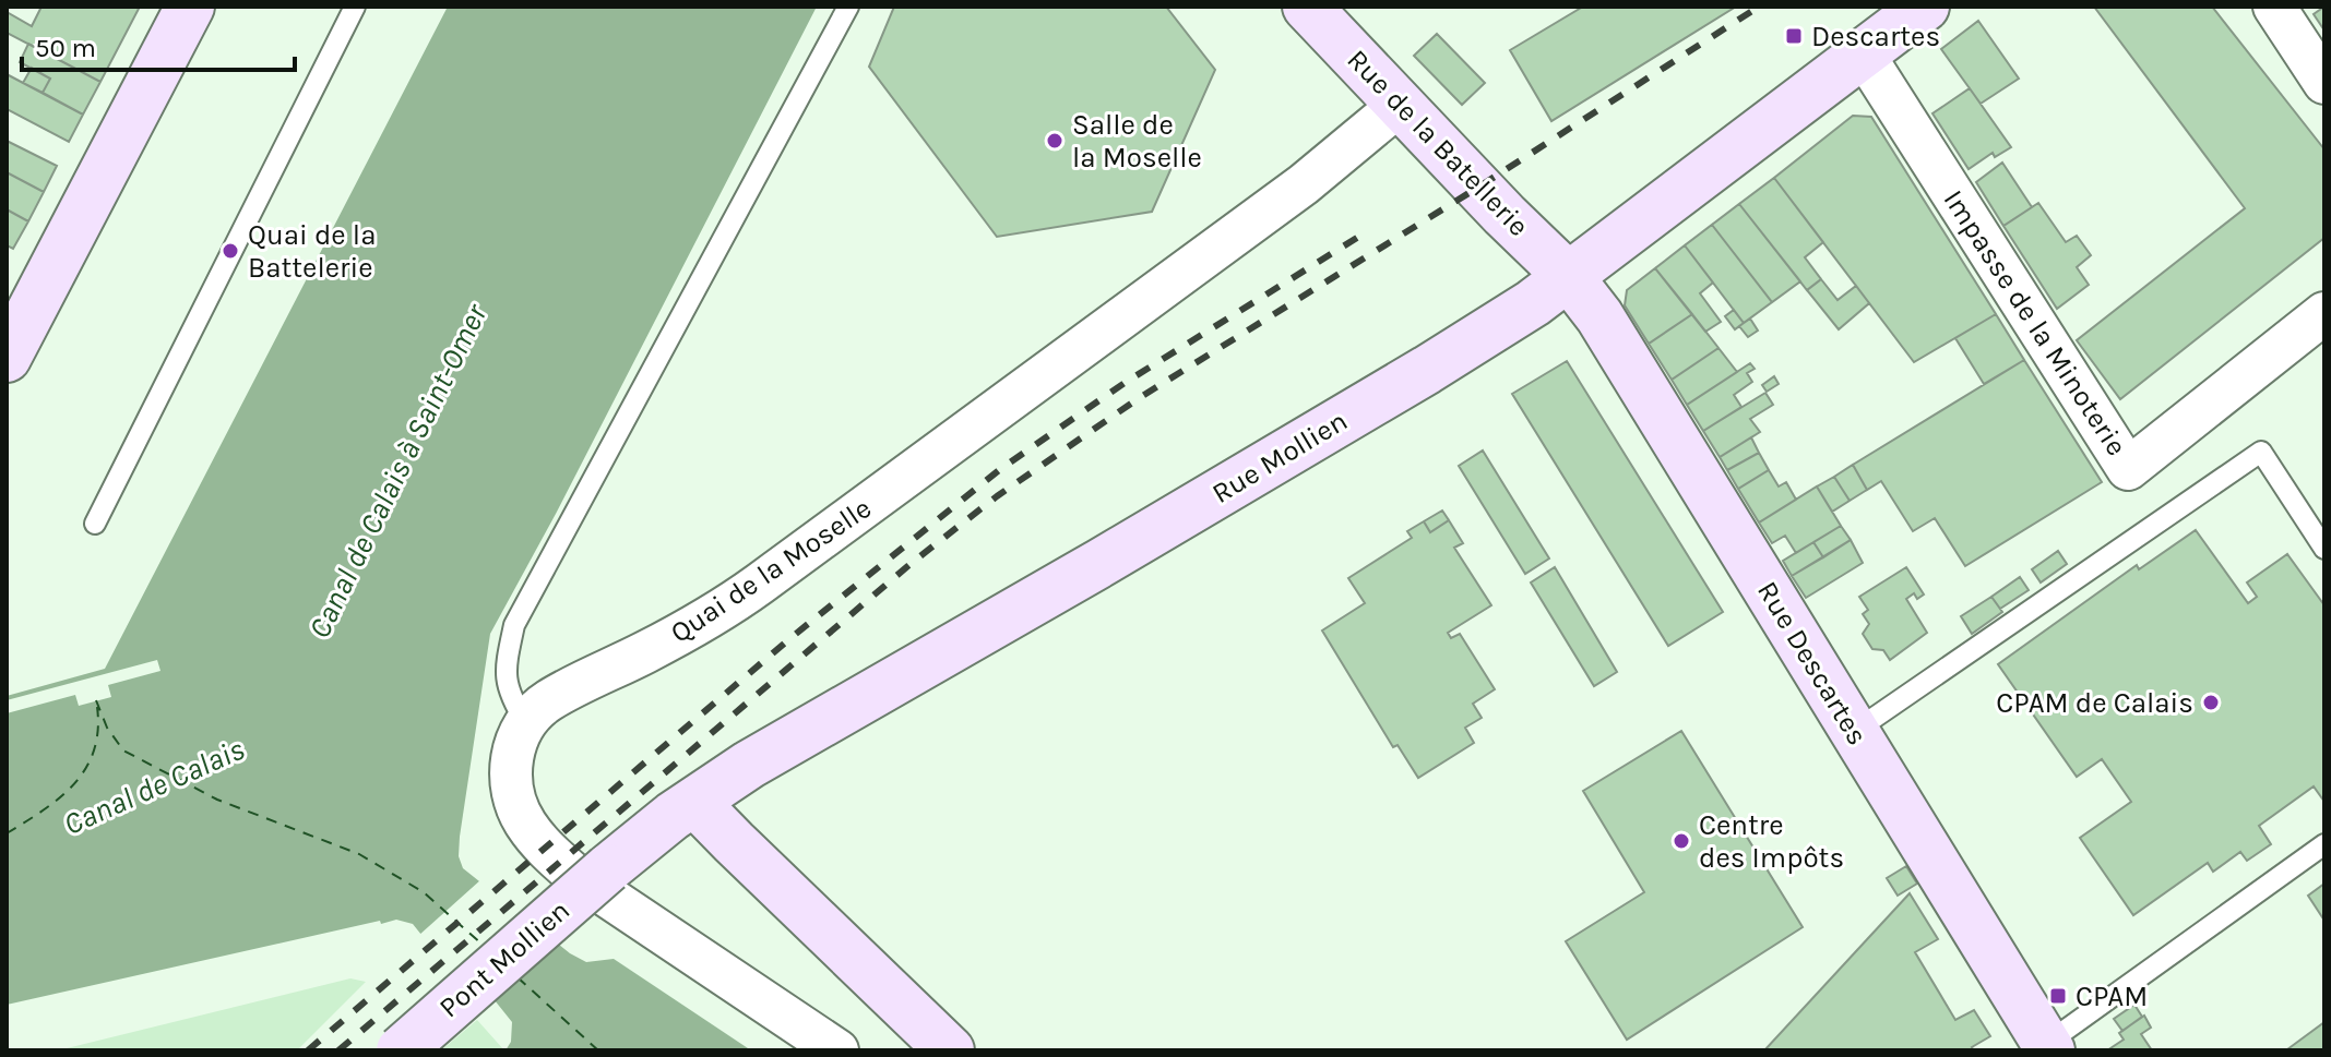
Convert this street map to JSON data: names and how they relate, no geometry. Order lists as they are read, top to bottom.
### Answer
{
  "streets": {
    "street": [
      "Rue de la Batellerie",
      "Impasse de la Minoterie",
      "Rue Mollien",
      "Quai de la Moselle",
      "Rue Descartes",
      "Pont Mollien"
    ]
  },
  "crossings": [
    ["Rue de la Batellerie", "Rue Mollien"],
    ["Rue de la Batellerie", "Quai de la Moselle"],
    ["Rue de la Batellerie", "Rue Descartes"],
    ["Impasse de la Minoterie", "Rue Mollien"],
    ["Rue Mollien", "Rue Descartes"],
    ["Rue Mollien", "Pont Mollien"]
  ],
  "water": ["Canal de Calais à Saint-Omer", "Canal de Calais"],
  "places": {
    "transit": ["Descartes", "CPAM"],
    "other": [
      "Salle de la Moselle",
      "Quai de la Battelerie",
      "CPAM de Calais",
      "Centre des Impôts"
    ]
  },
  "scale_bar": "50 m"
}
